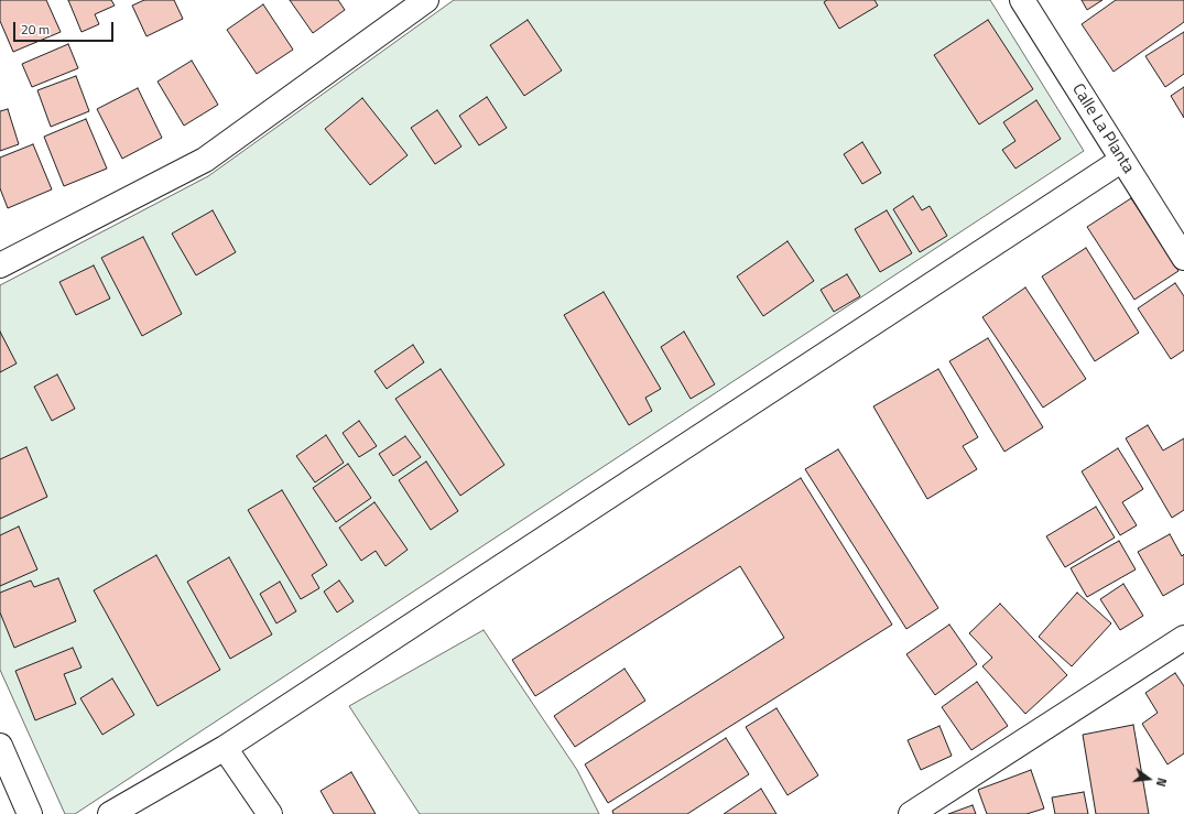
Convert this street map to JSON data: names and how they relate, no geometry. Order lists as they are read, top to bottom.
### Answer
{
  "streets": {
    "street": ["Calle La Planta"]
  },
  "scale_bar": "20 m",
  "north": "right"
}
